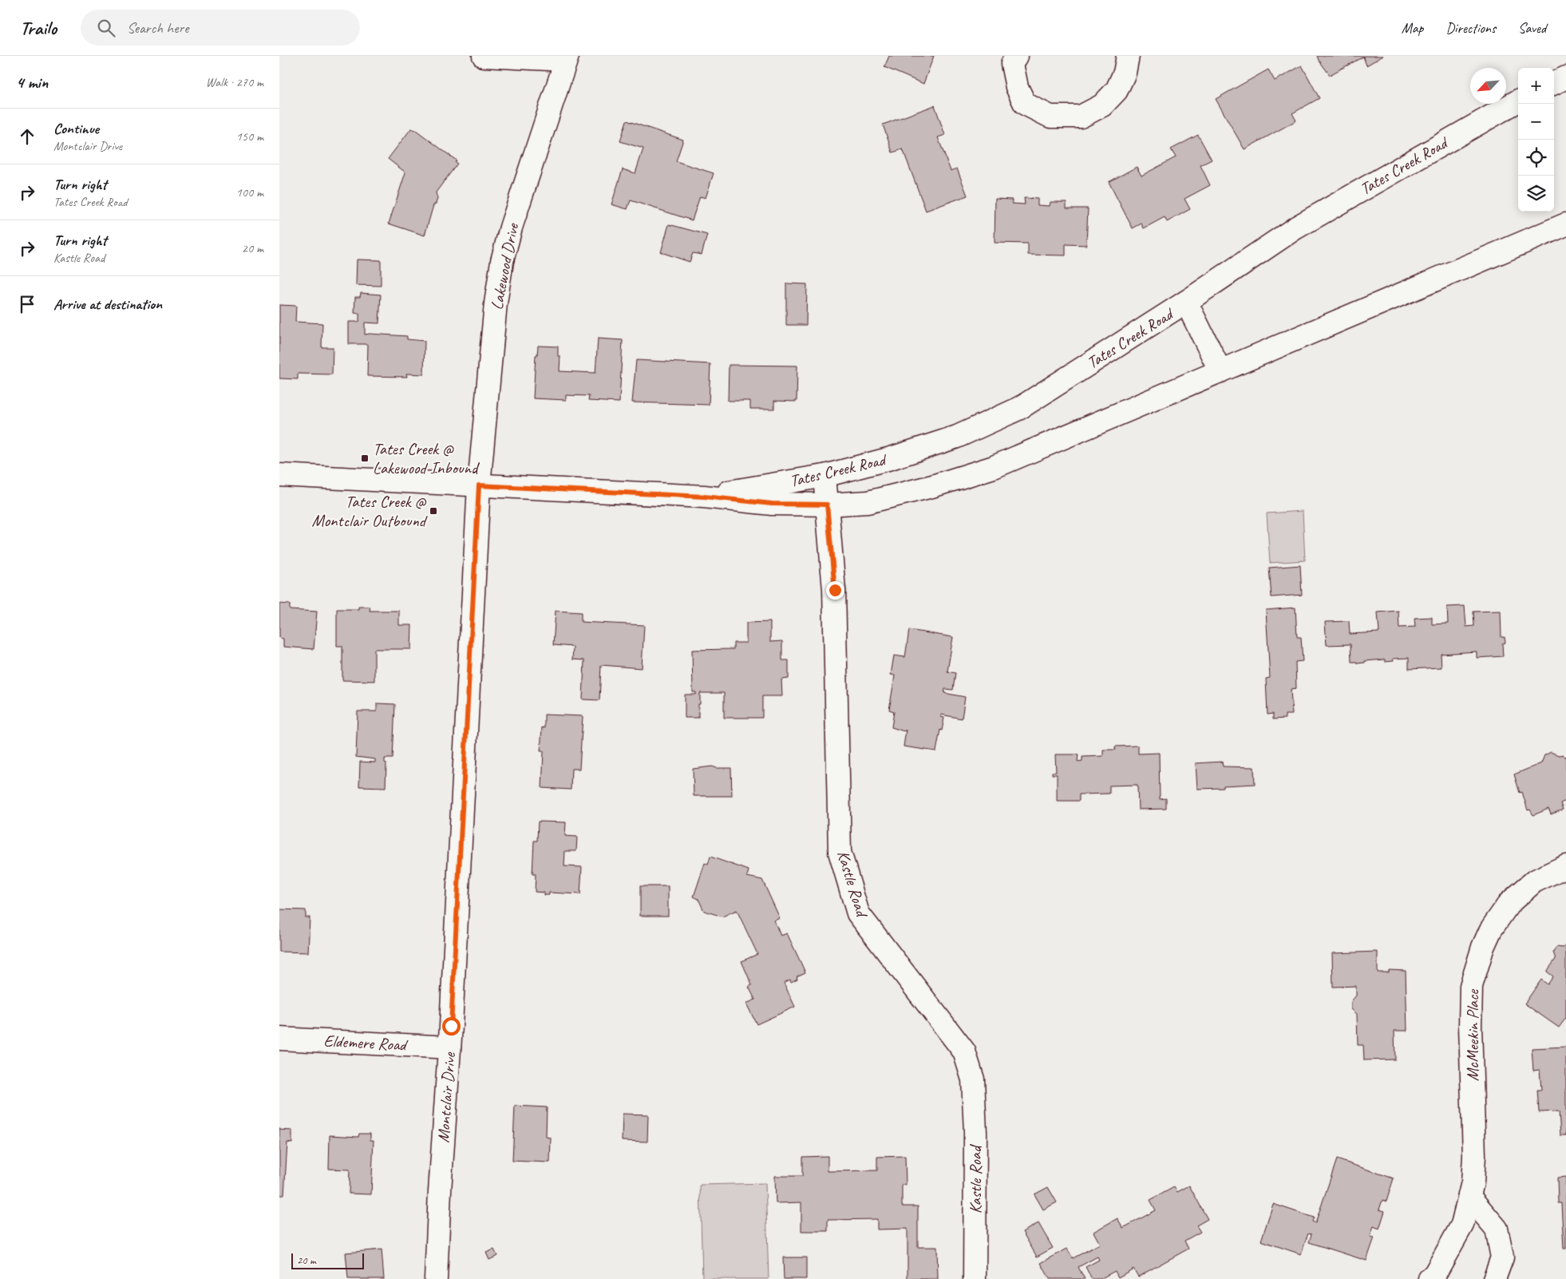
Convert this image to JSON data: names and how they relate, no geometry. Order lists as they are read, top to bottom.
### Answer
{
  "streets": {
    "street": [
      "Tates Creek Road",
      "Lakewood Drive",
      "Kastle Road",
      "McMeekin Place",
      "Eldemere Road",
      "Montclair Drive"
    ]
  },
  "crossings": [
    ["Tates Creek Road", "Lakewood Drive"],
    ["Tates Creek Road", "Kastle Road"],
    ["Tates Creek Road", "Montclair Drive"],
    ["Lakewood Drive", "Montclair Drive"],
    ["Eldemere Road", "Montclair Drive"]
  ],
  "places": {
    "transit": ["Tates Creek @ Lakewood Inbound", "Tates Creek @ Montclair Outbound"]
  },
  "scale_bar": "20 m",
  "north": "bottom left",
  "page": {
    "header": "Trailo",
    "search": "Search here",
    "nav": ["Map", "Directions", "Saved"],
    "heading": ["4 min", "Walk · 270 m"],
    "map_buttons": ["+", "−"],
    "list": [
      ["Continue", "Montclair Drive", "150 m"],
      ["Turn right", "Tates Creek Road", "100 m"],
      ["Turn right", "Kastle Road", "20 m"],
      "Arrive at destination"
    ],
    "scale": "20 m"
  }
}
